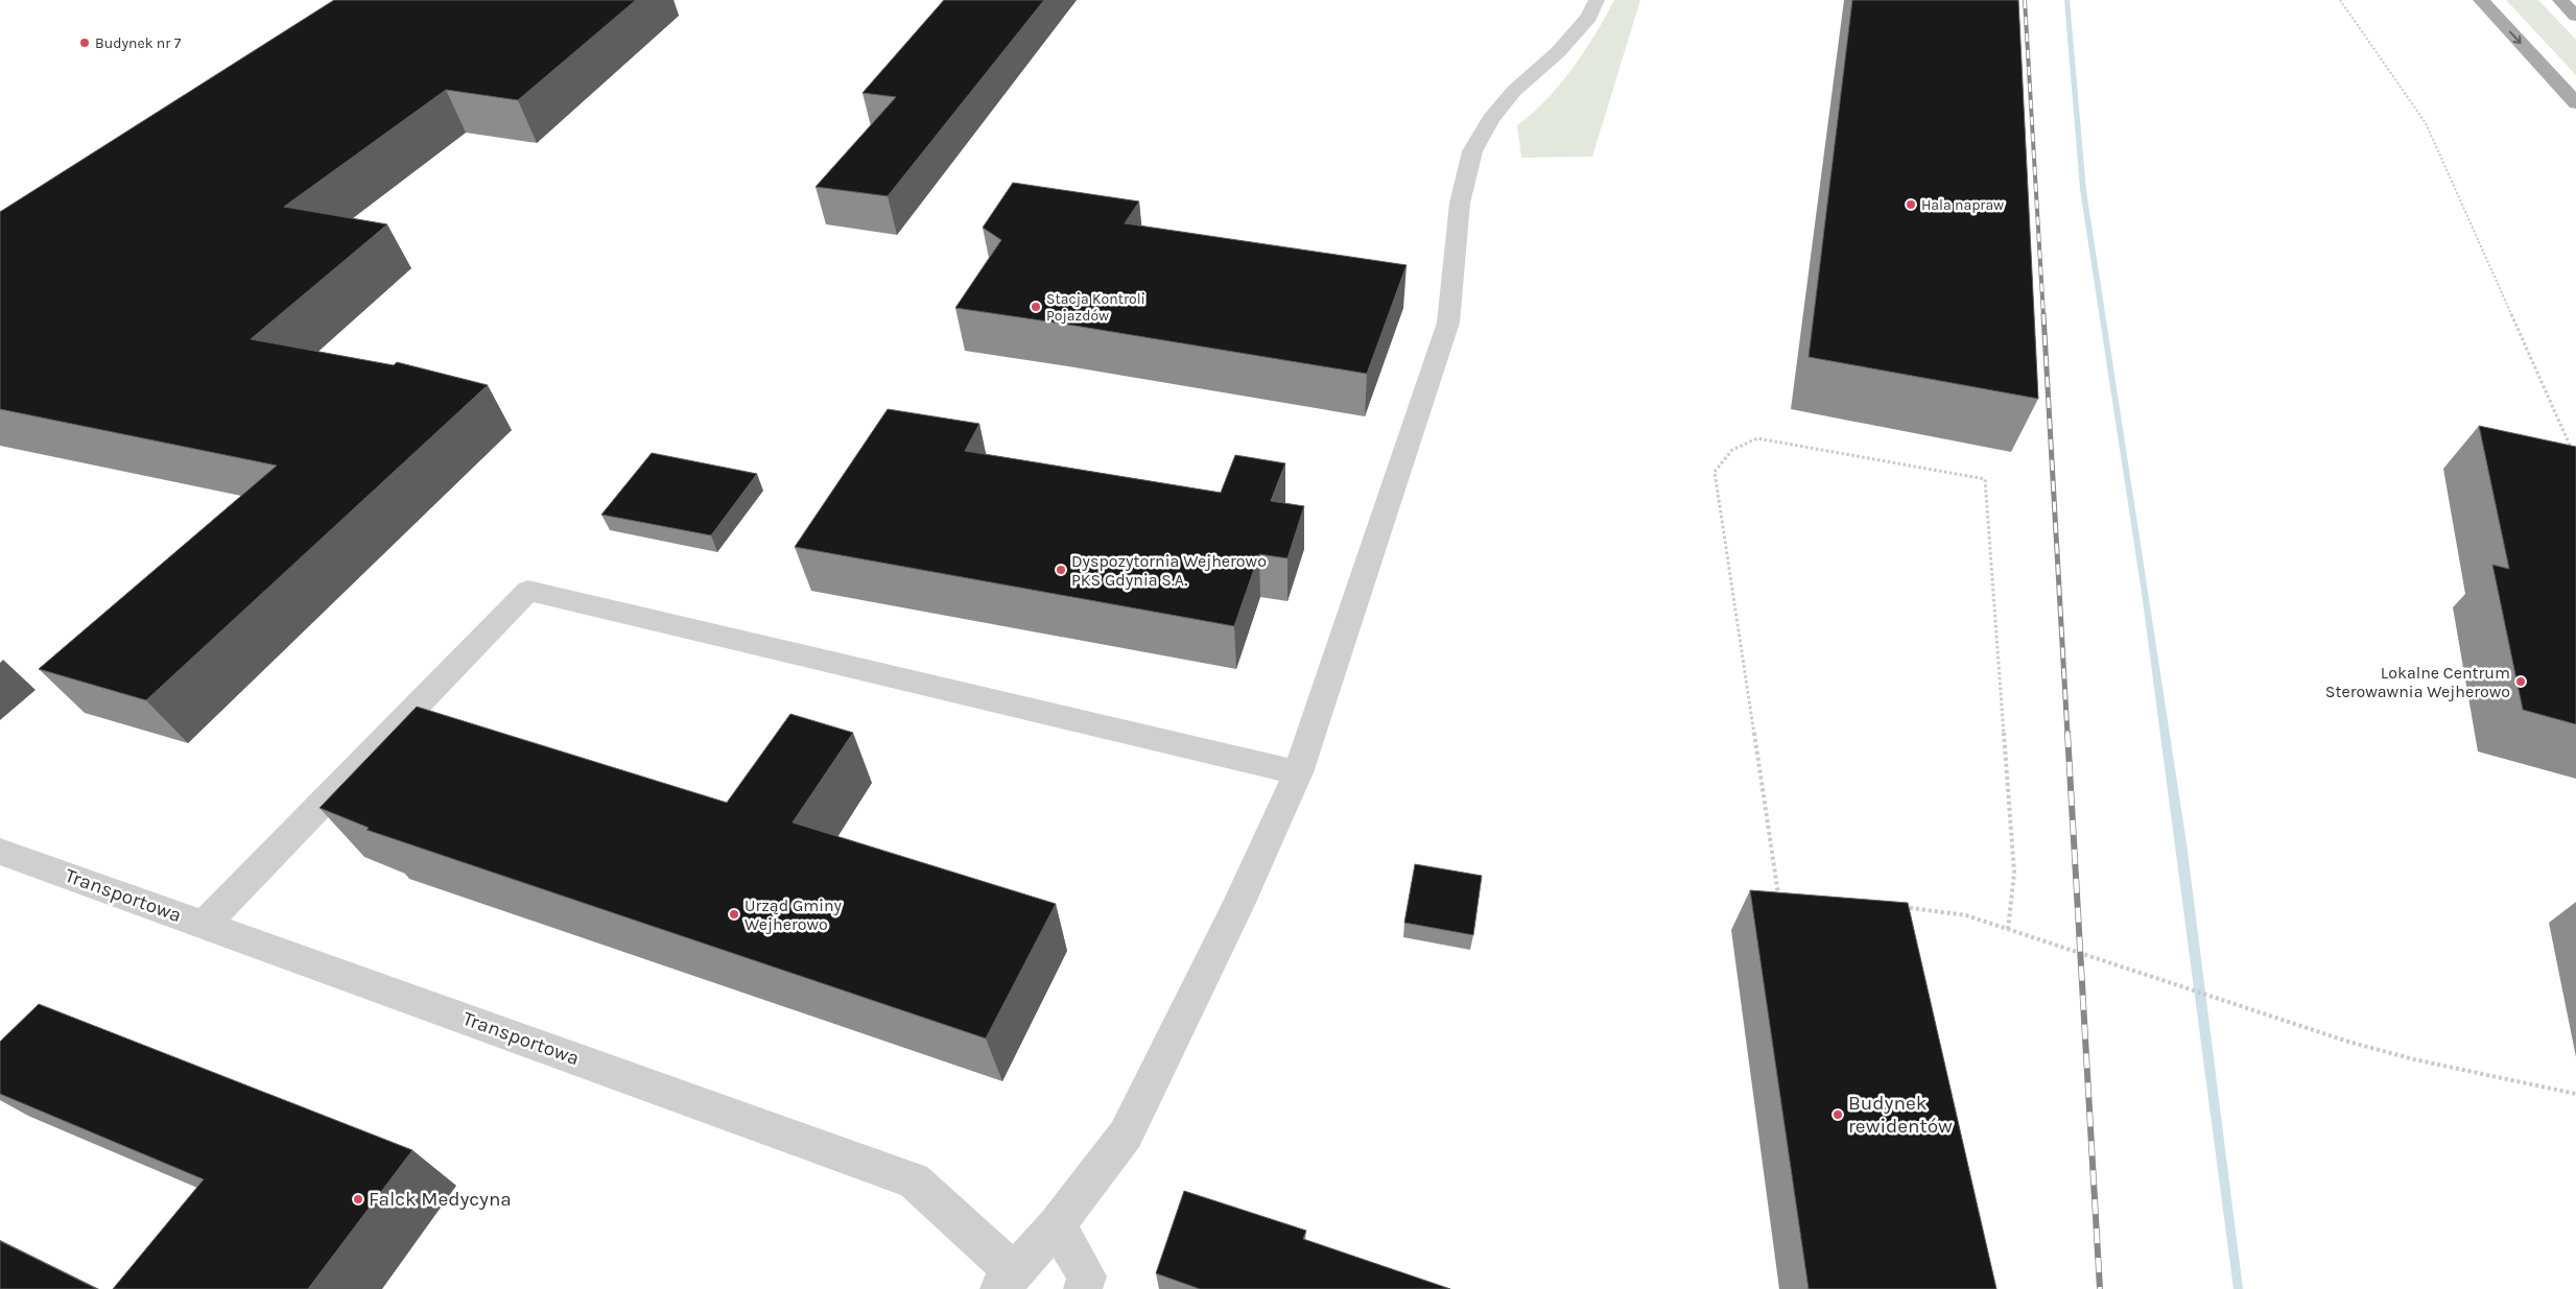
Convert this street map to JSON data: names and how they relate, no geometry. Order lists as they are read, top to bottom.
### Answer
{
  "streets": {
    "street": ["Transportowa"]
  },
  "places": [
    "Budynek nr 7",
    "Hala napraw",
    "Stacja Kontroli Pojazdów",
    "Dyspozytornia Wejherowo PKS Gdynia S.A.",
    "Lokalne Centrum Sterowawnia Wejherowo",
    "Urząd Gminy Wejherowo",
    "Budynek rewidentów",
    "Falck Medycyna"
  ]
}
